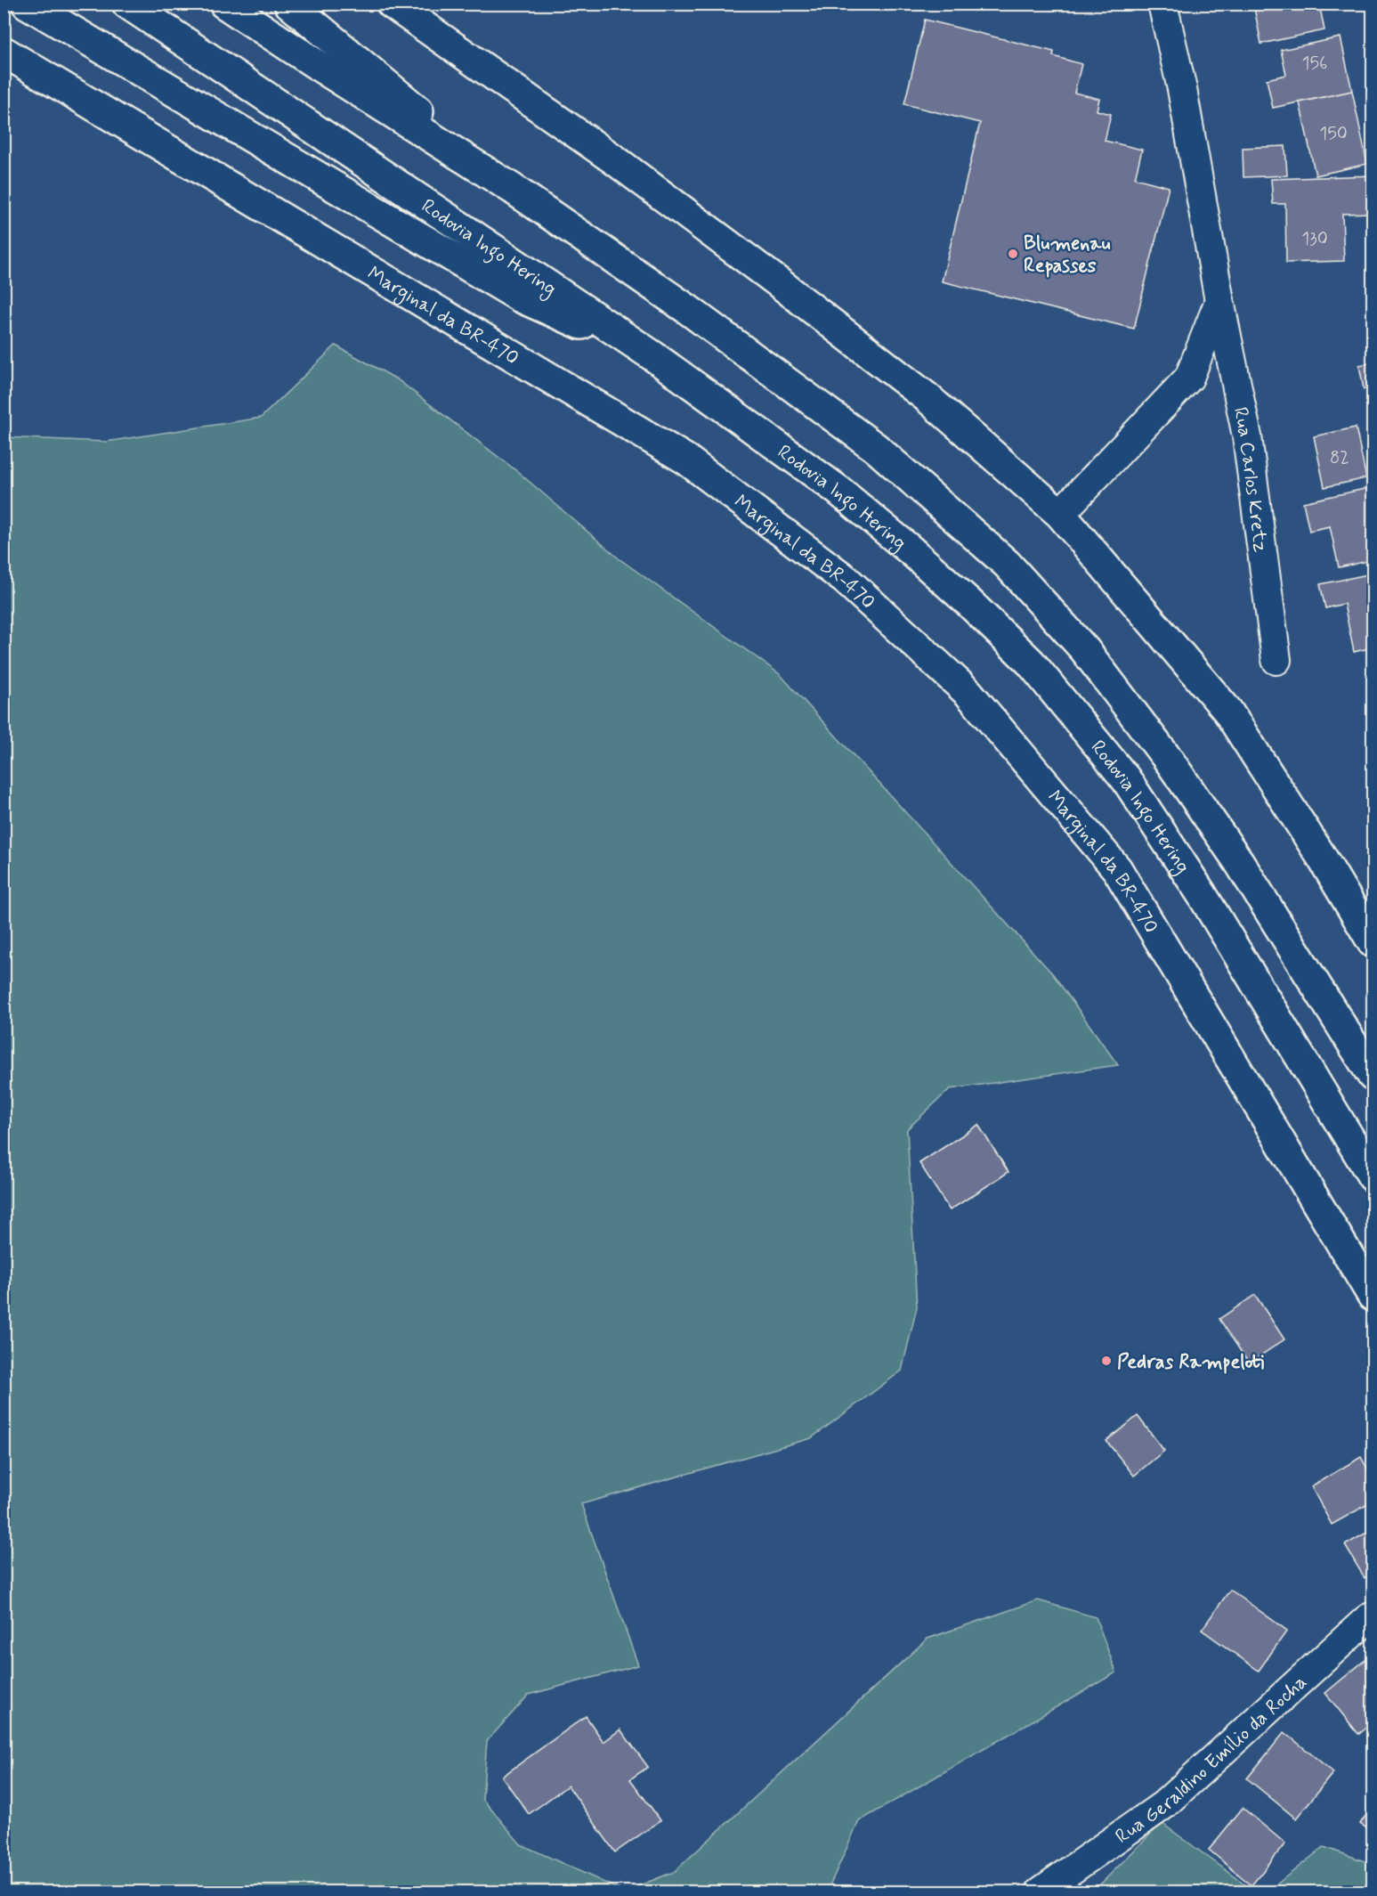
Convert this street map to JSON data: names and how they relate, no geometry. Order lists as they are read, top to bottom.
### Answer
{
  "streets": {
    "main road": ["Rodovia Ingo Hering", "Marginal da BR-470"],
    "street": ["Rua Carlos Kretz", "Rua Geraldino Emílio da Rocha"]
  },
  "places": ["Blumenau Repasses", "Pedras Rampeloti"],
  "house_numbers": [
    "156",
    "150",
    "130",
    "82"
  ]
}
